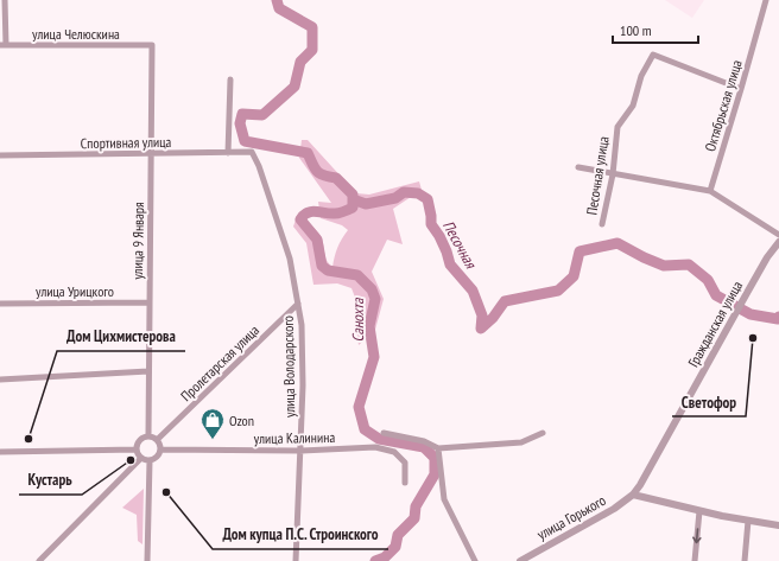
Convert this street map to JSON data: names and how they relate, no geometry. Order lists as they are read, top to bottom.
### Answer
{
  "streets": {
    "street": [
      "улица Челюскина",
      "Октябрьская улица",
      "Спортивная улица",
      "Песочная улица",
      "улица 9 Января",
      "улица Урицкого",
      "Гражданская улица",
      "Пролетарская улица",
      "улица Володарского",
      "улица Калинина",
      "улица Горького"
    ]
  },
  "crossings": [
    ["улица Челюскина", "улица 9 Января"],
    ["Октябрьская улица", "Песочная улица"],
    ["Спортивная улица", "улица 9 Января"],
    ["Спортивная улица", "улица Володарского"],
    ["улица 9 Января", "улица Урицкого"],
    ["улица 9 Января", "Пролетарская улица"],
    ["улица 9 Января", "улица Калинина"],
    ["Гражданская улица", "улица Горького"],
    ["Пролетарская улица", "улица Володарского"],
    ["Пролетарская улица", "улица Калинина"],
    ["улица Володарского", "улица Калинина"]
  ],
  "water": ["Песочная", "Санохта"],
  "places": {
    "other": [
      "Светофор",
      "Дом Цихмистерова",
      "Кустарь",
      "Дом купца П.С. Строинского"
    ],
    "shop": ["Ozon"]
  },
  "scale_bar": "100 m"
}
